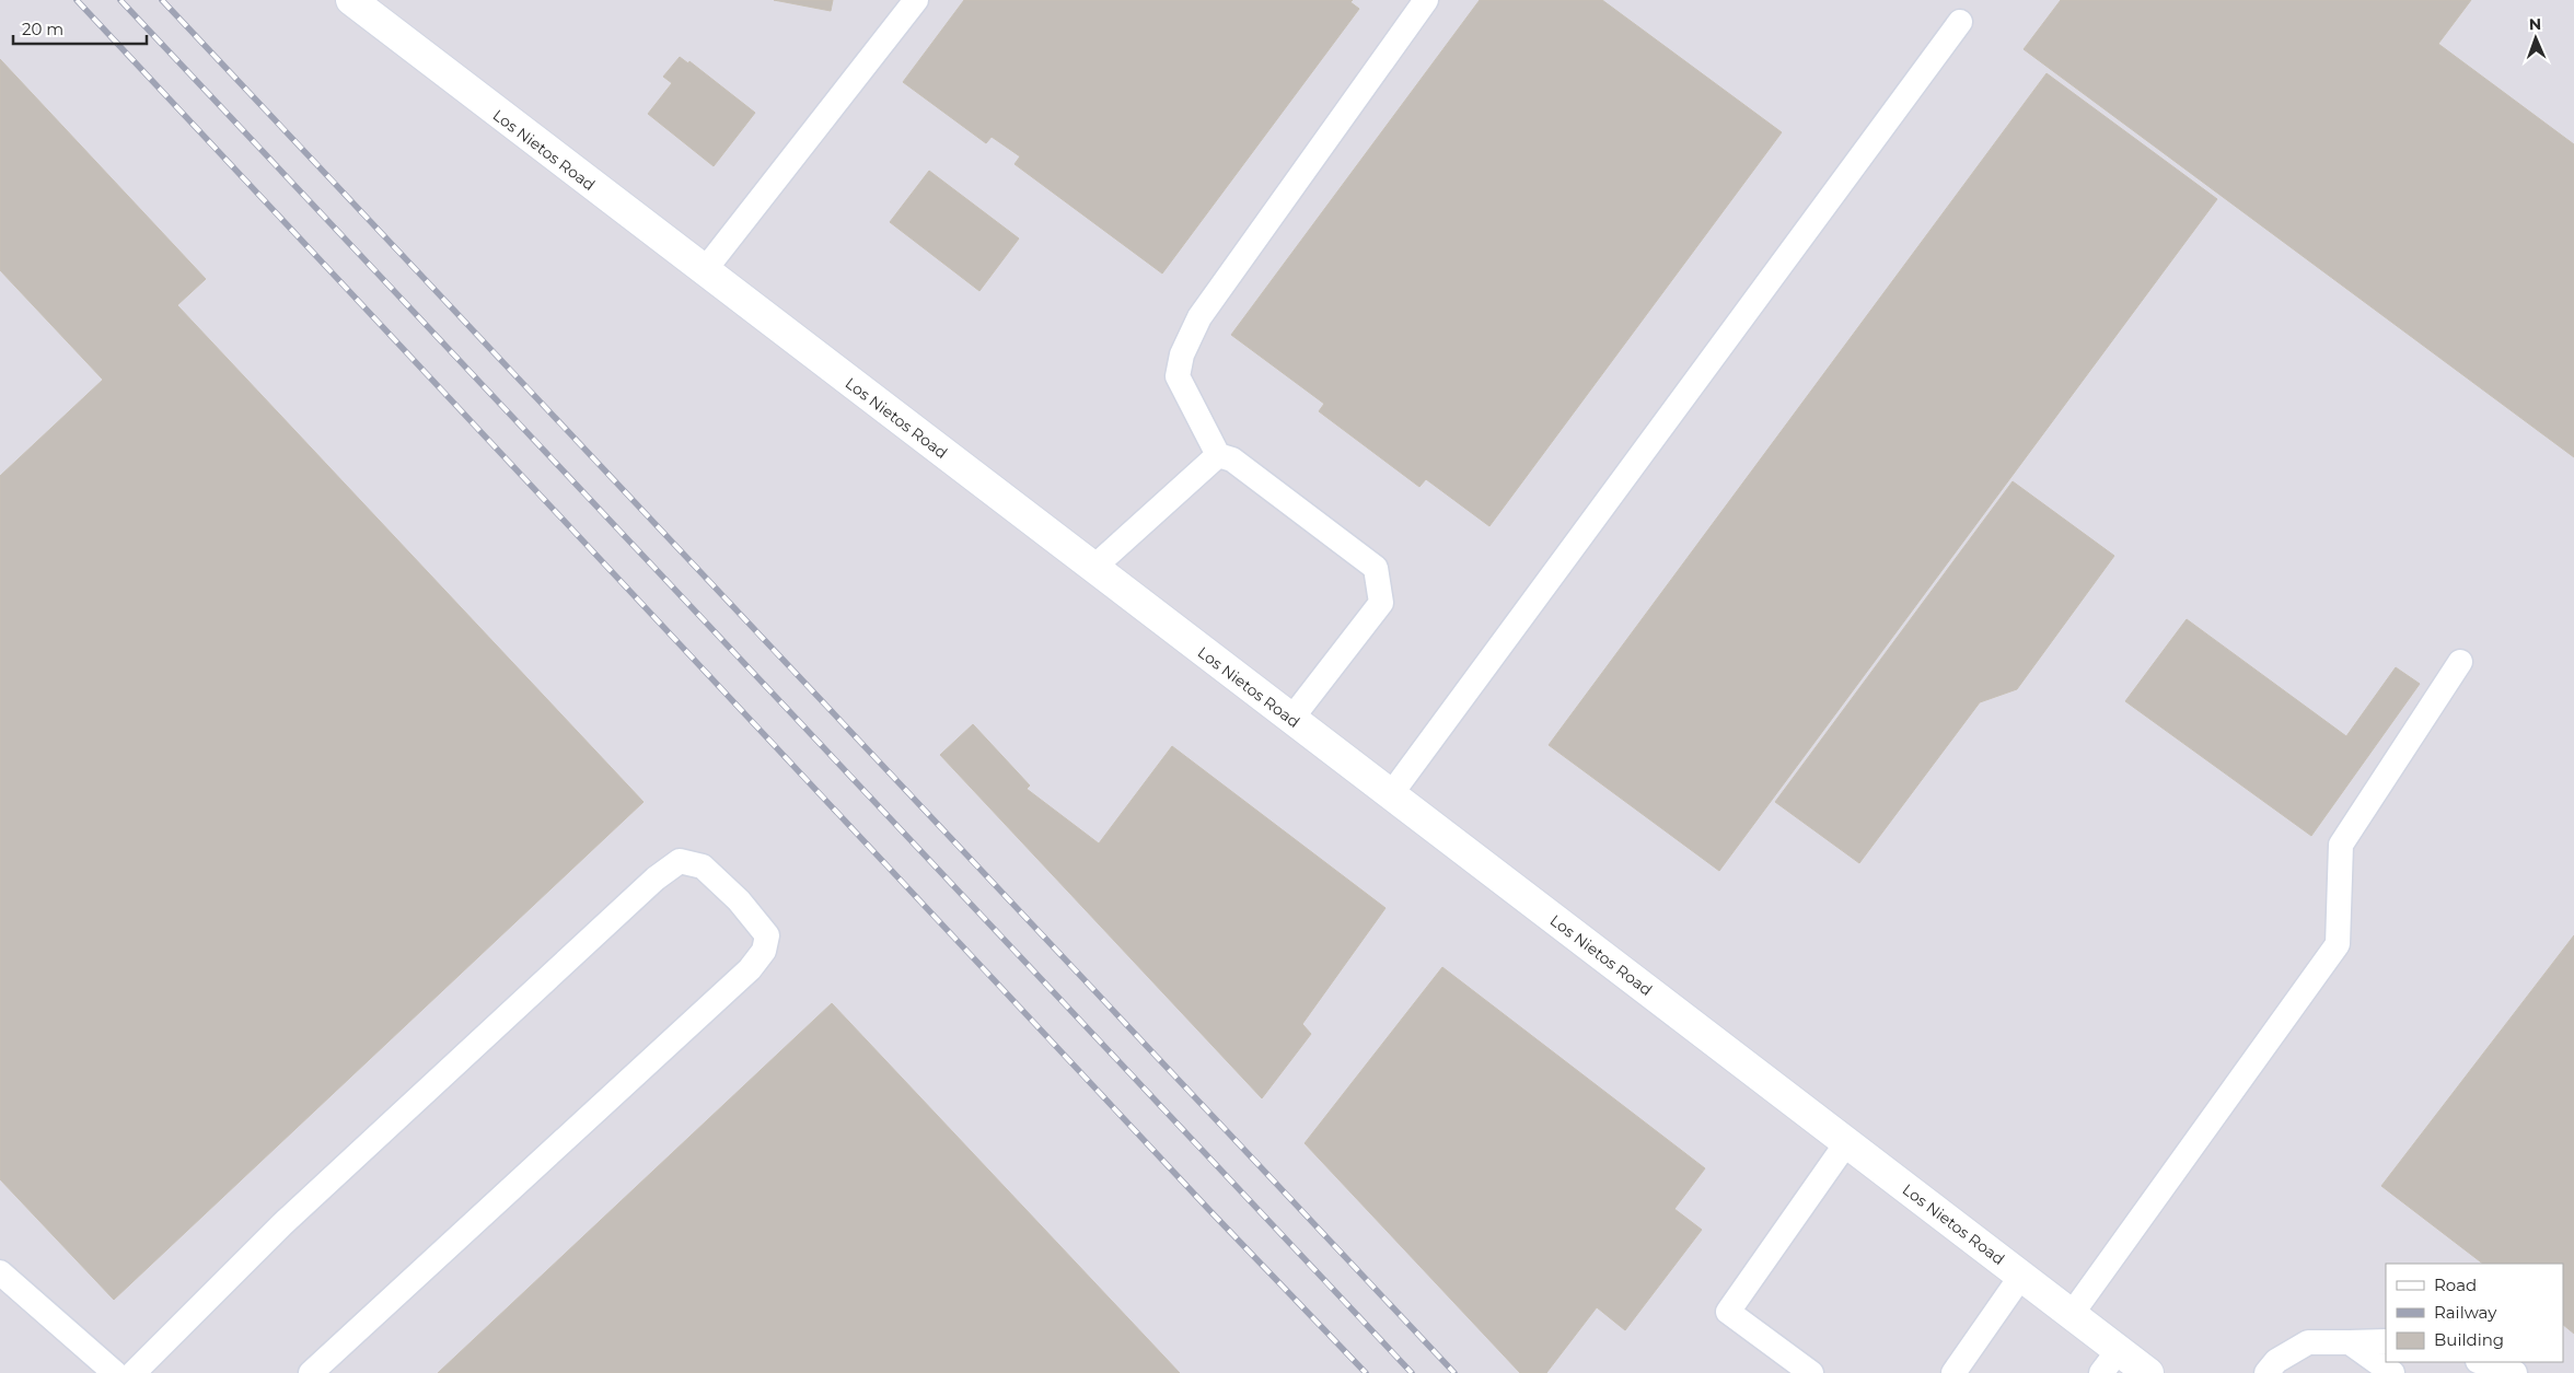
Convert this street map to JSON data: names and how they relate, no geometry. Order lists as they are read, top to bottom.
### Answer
{
  "streets": {
    "main road": ["Los Nietos Road"]
  },
  "legend": ["Road", "Railway", "Building"],
  "scale_bar": "20 m",
  "north": "top"
}
